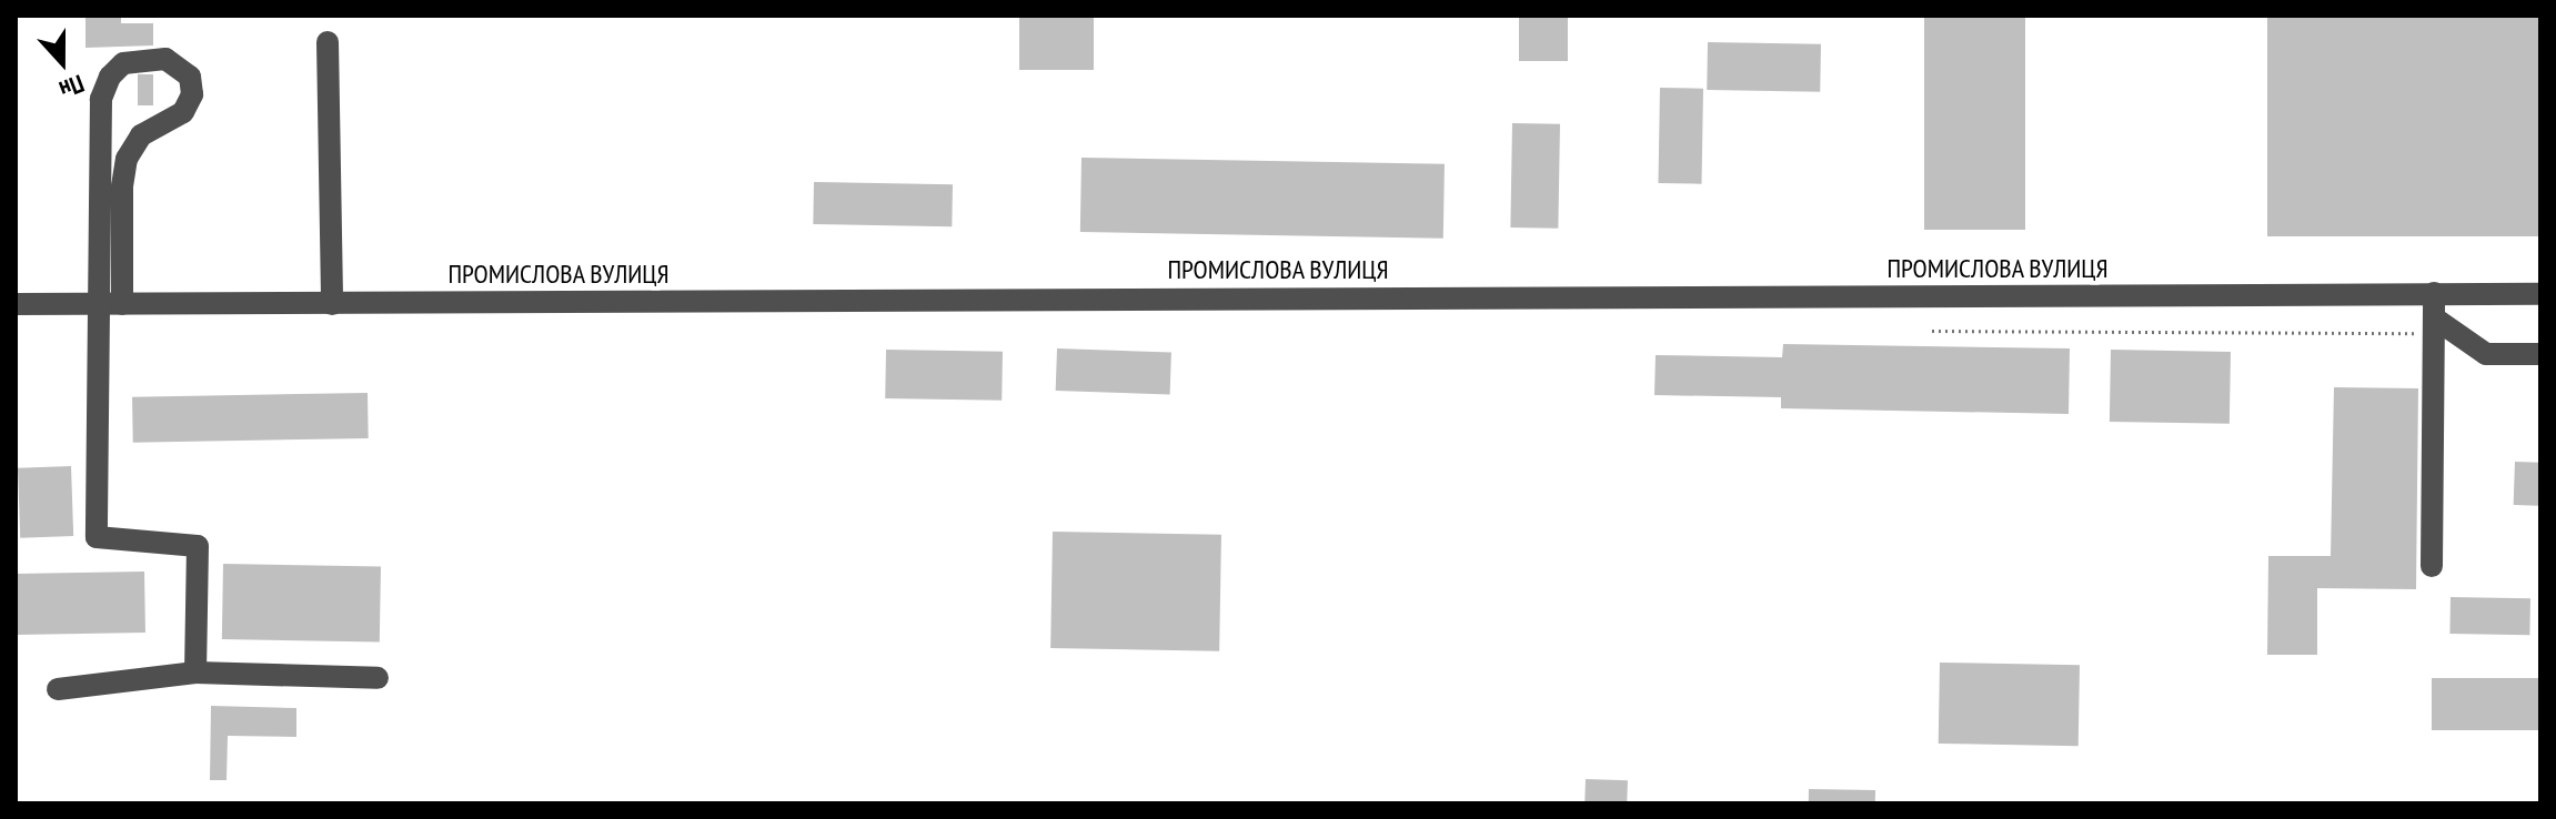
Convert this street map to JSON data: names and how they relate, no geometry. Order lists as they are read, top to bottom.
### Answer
{
  "streets": {
    "street": ["ПРОМИСЛОВА ВУЛИЦЯ"]
  },
  "north": "bottom"
}
